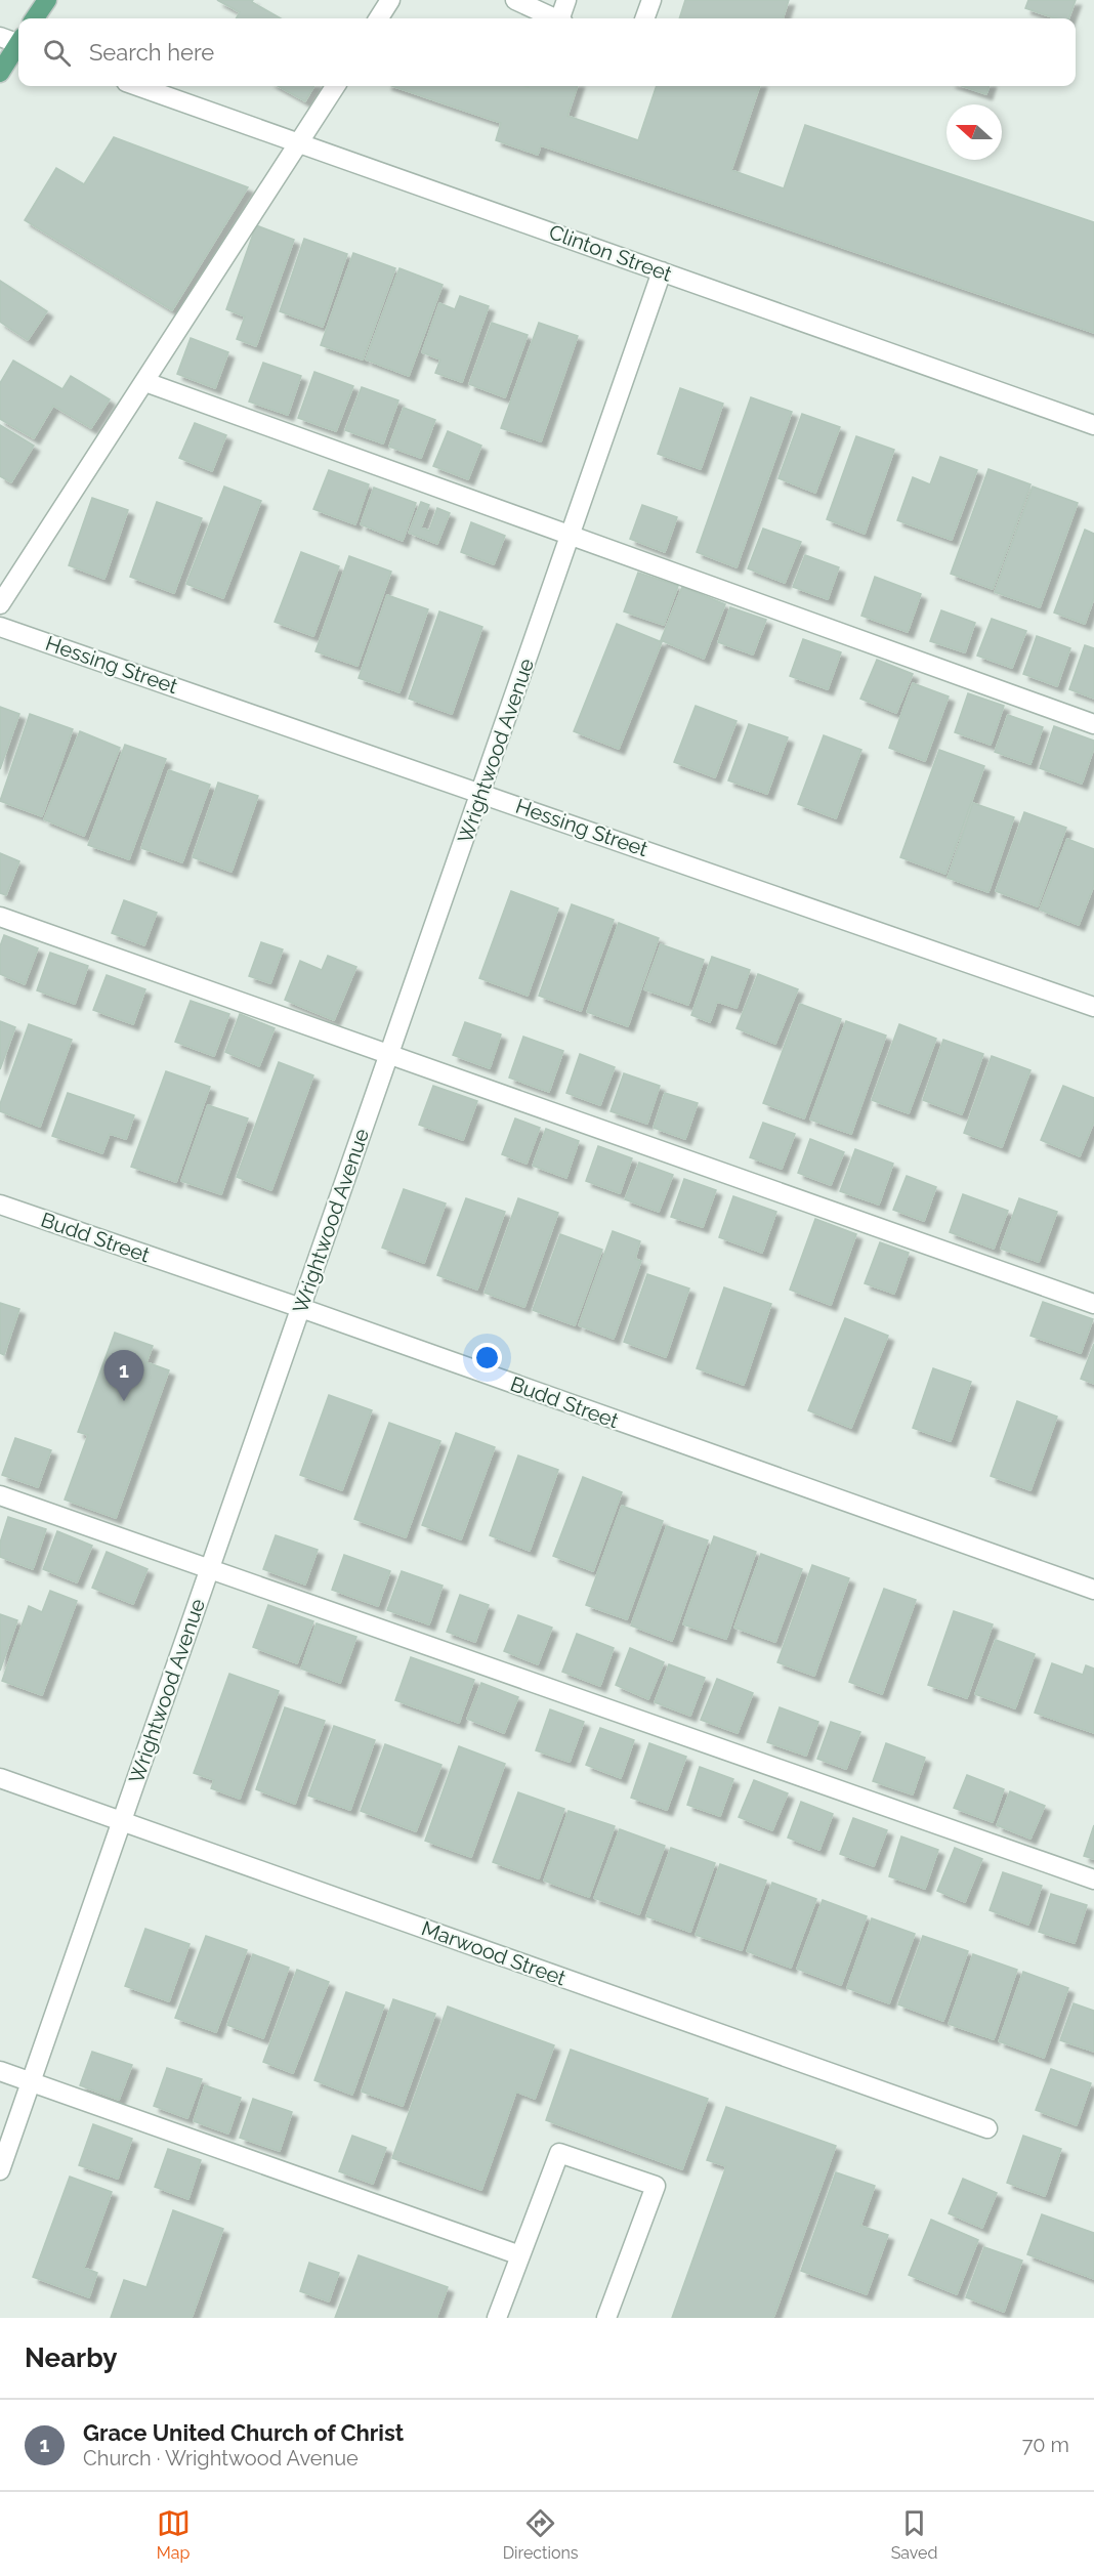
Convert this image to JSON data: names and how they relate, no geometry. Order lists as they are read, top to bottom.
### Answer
{
  "streets": {
    "street": [
      "Clinton Street",
      "Hessing Street",
      "Wrightwood Avenue",
      "Budd Street",
      "Marwood Street"
    ]
  },
  "crossings": [
    ["Clinton Street", "Wrightwood Avenue"],
    ["Hessing Street", "Wrightwood Avenue"],
    ["Wrightwood Avenue", "Budd Street"],
    ["Wrightwood Avenue", "Marwood Street"]
  ],
  "north": "left",
  "page": {
    "search": "Search here",
    "pins": "1",
    "heading": "Nearby",
    "list": [
      {
        "mark": "1",
        "name": "Grace United Church of Christ",
        "note": "Church · Wrightwood Avenue",
        "value": "70 m"
      }
    ],
    "nav": ["Map", "Directions", "Saved"]
  }
}
